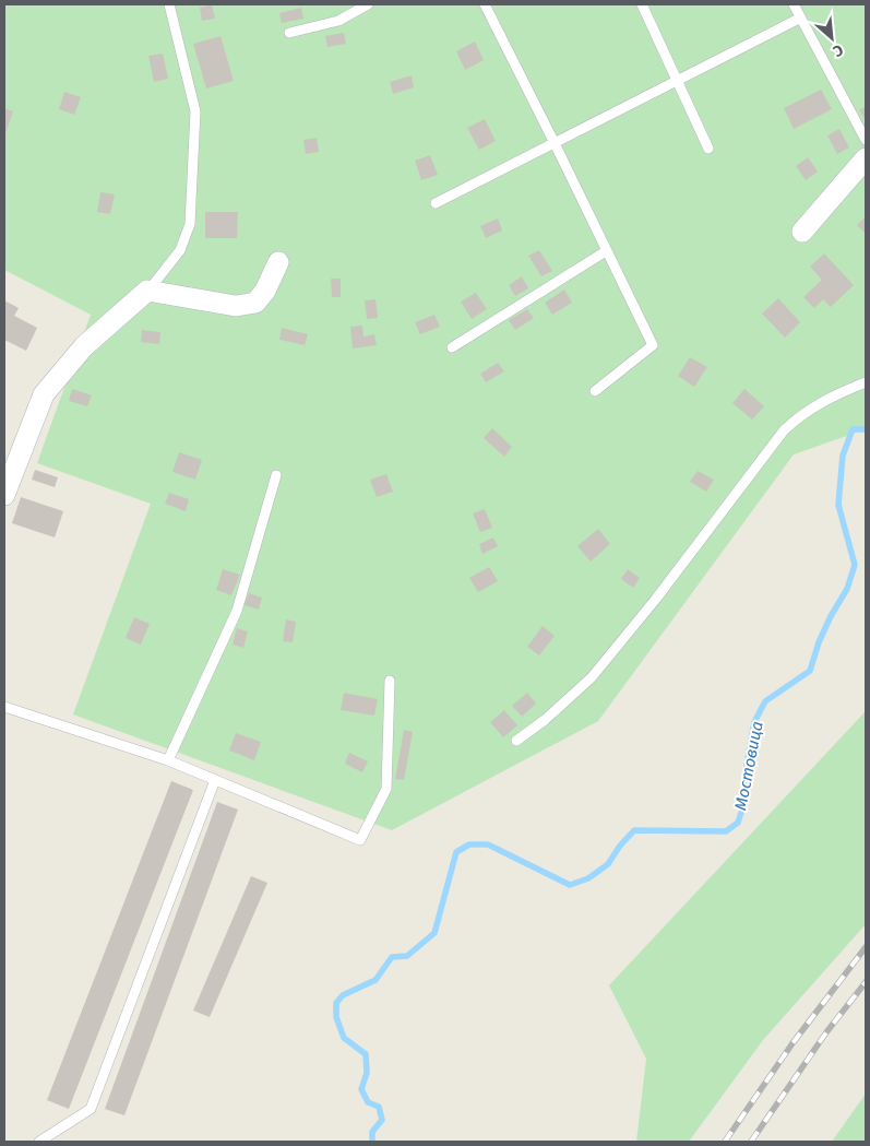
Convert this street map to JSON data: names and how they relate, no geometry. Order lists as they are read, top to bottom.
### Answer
{
  "water": ["Мостовица"],
  "north": "bottom right"
}
